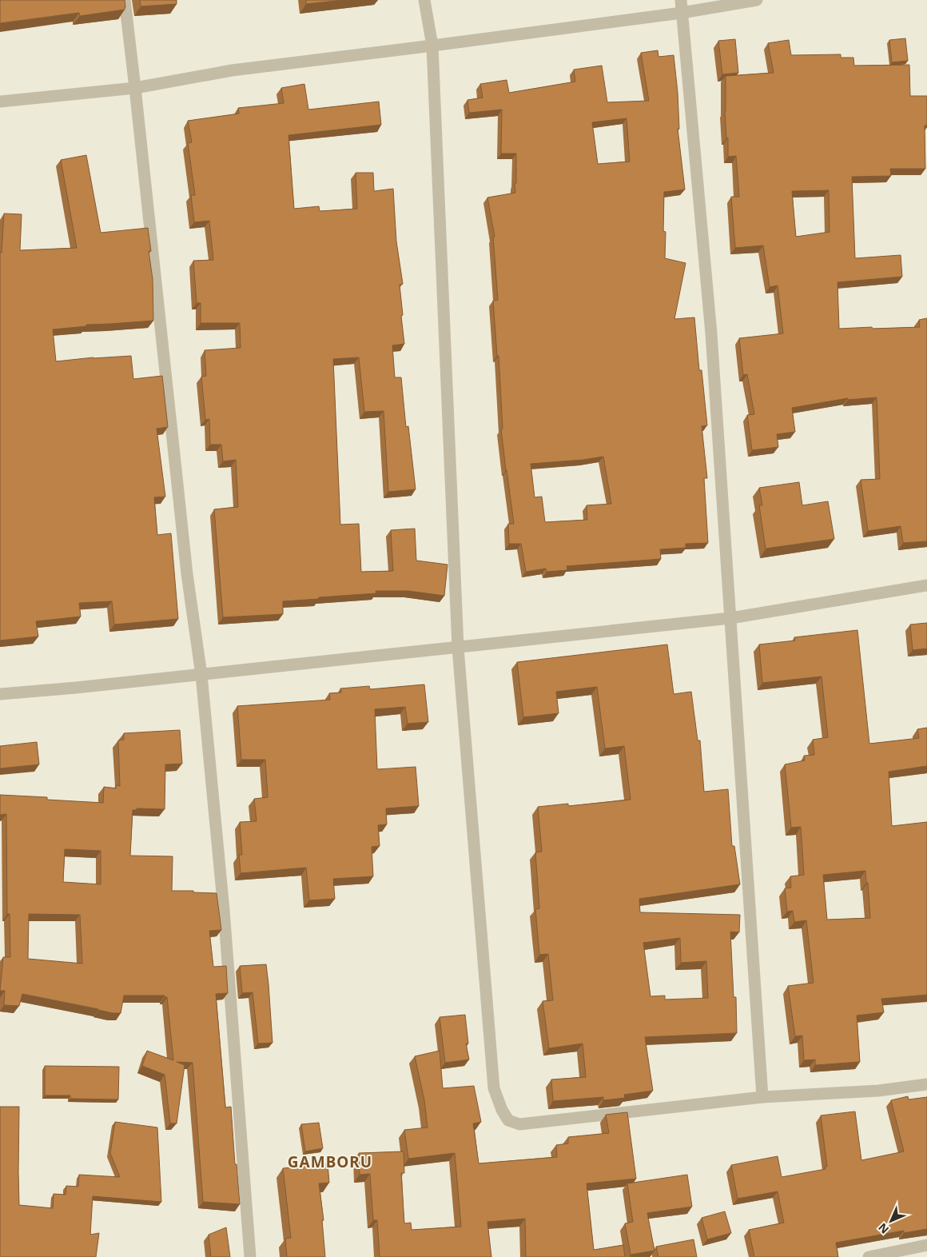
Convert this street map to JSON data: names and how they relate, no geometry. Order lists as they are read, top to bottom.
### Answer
{
  "districts": ["GAMBORU"],
  "north": "bottom left"
}
